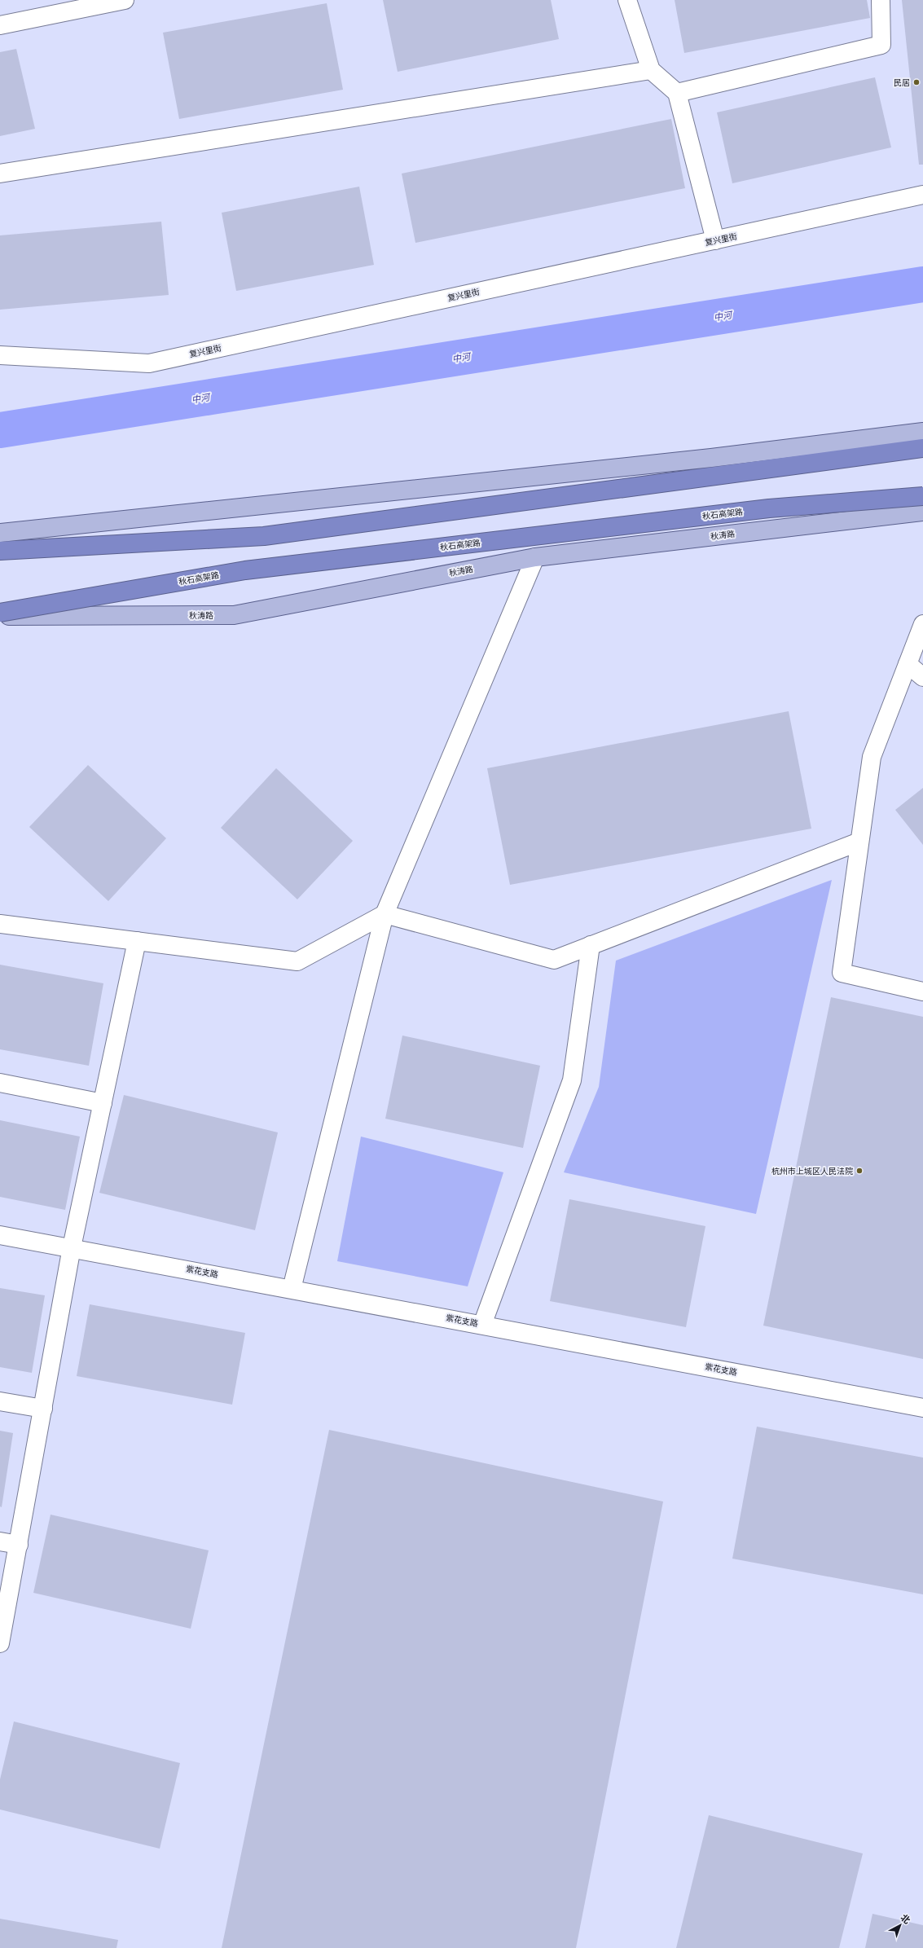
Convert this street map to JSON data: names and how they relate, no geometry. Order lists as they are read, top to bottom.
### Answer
{
  "streets": {
    "highway": ["秋石高架路"],
    "main road": ["秋涛路"],
    "street": ["复兴里街", "紫花支路"]
  },
  "water": ["中河"],
  "places": ["民居", "杭州市上城区人民法院"],
  "north": "top right"
}
